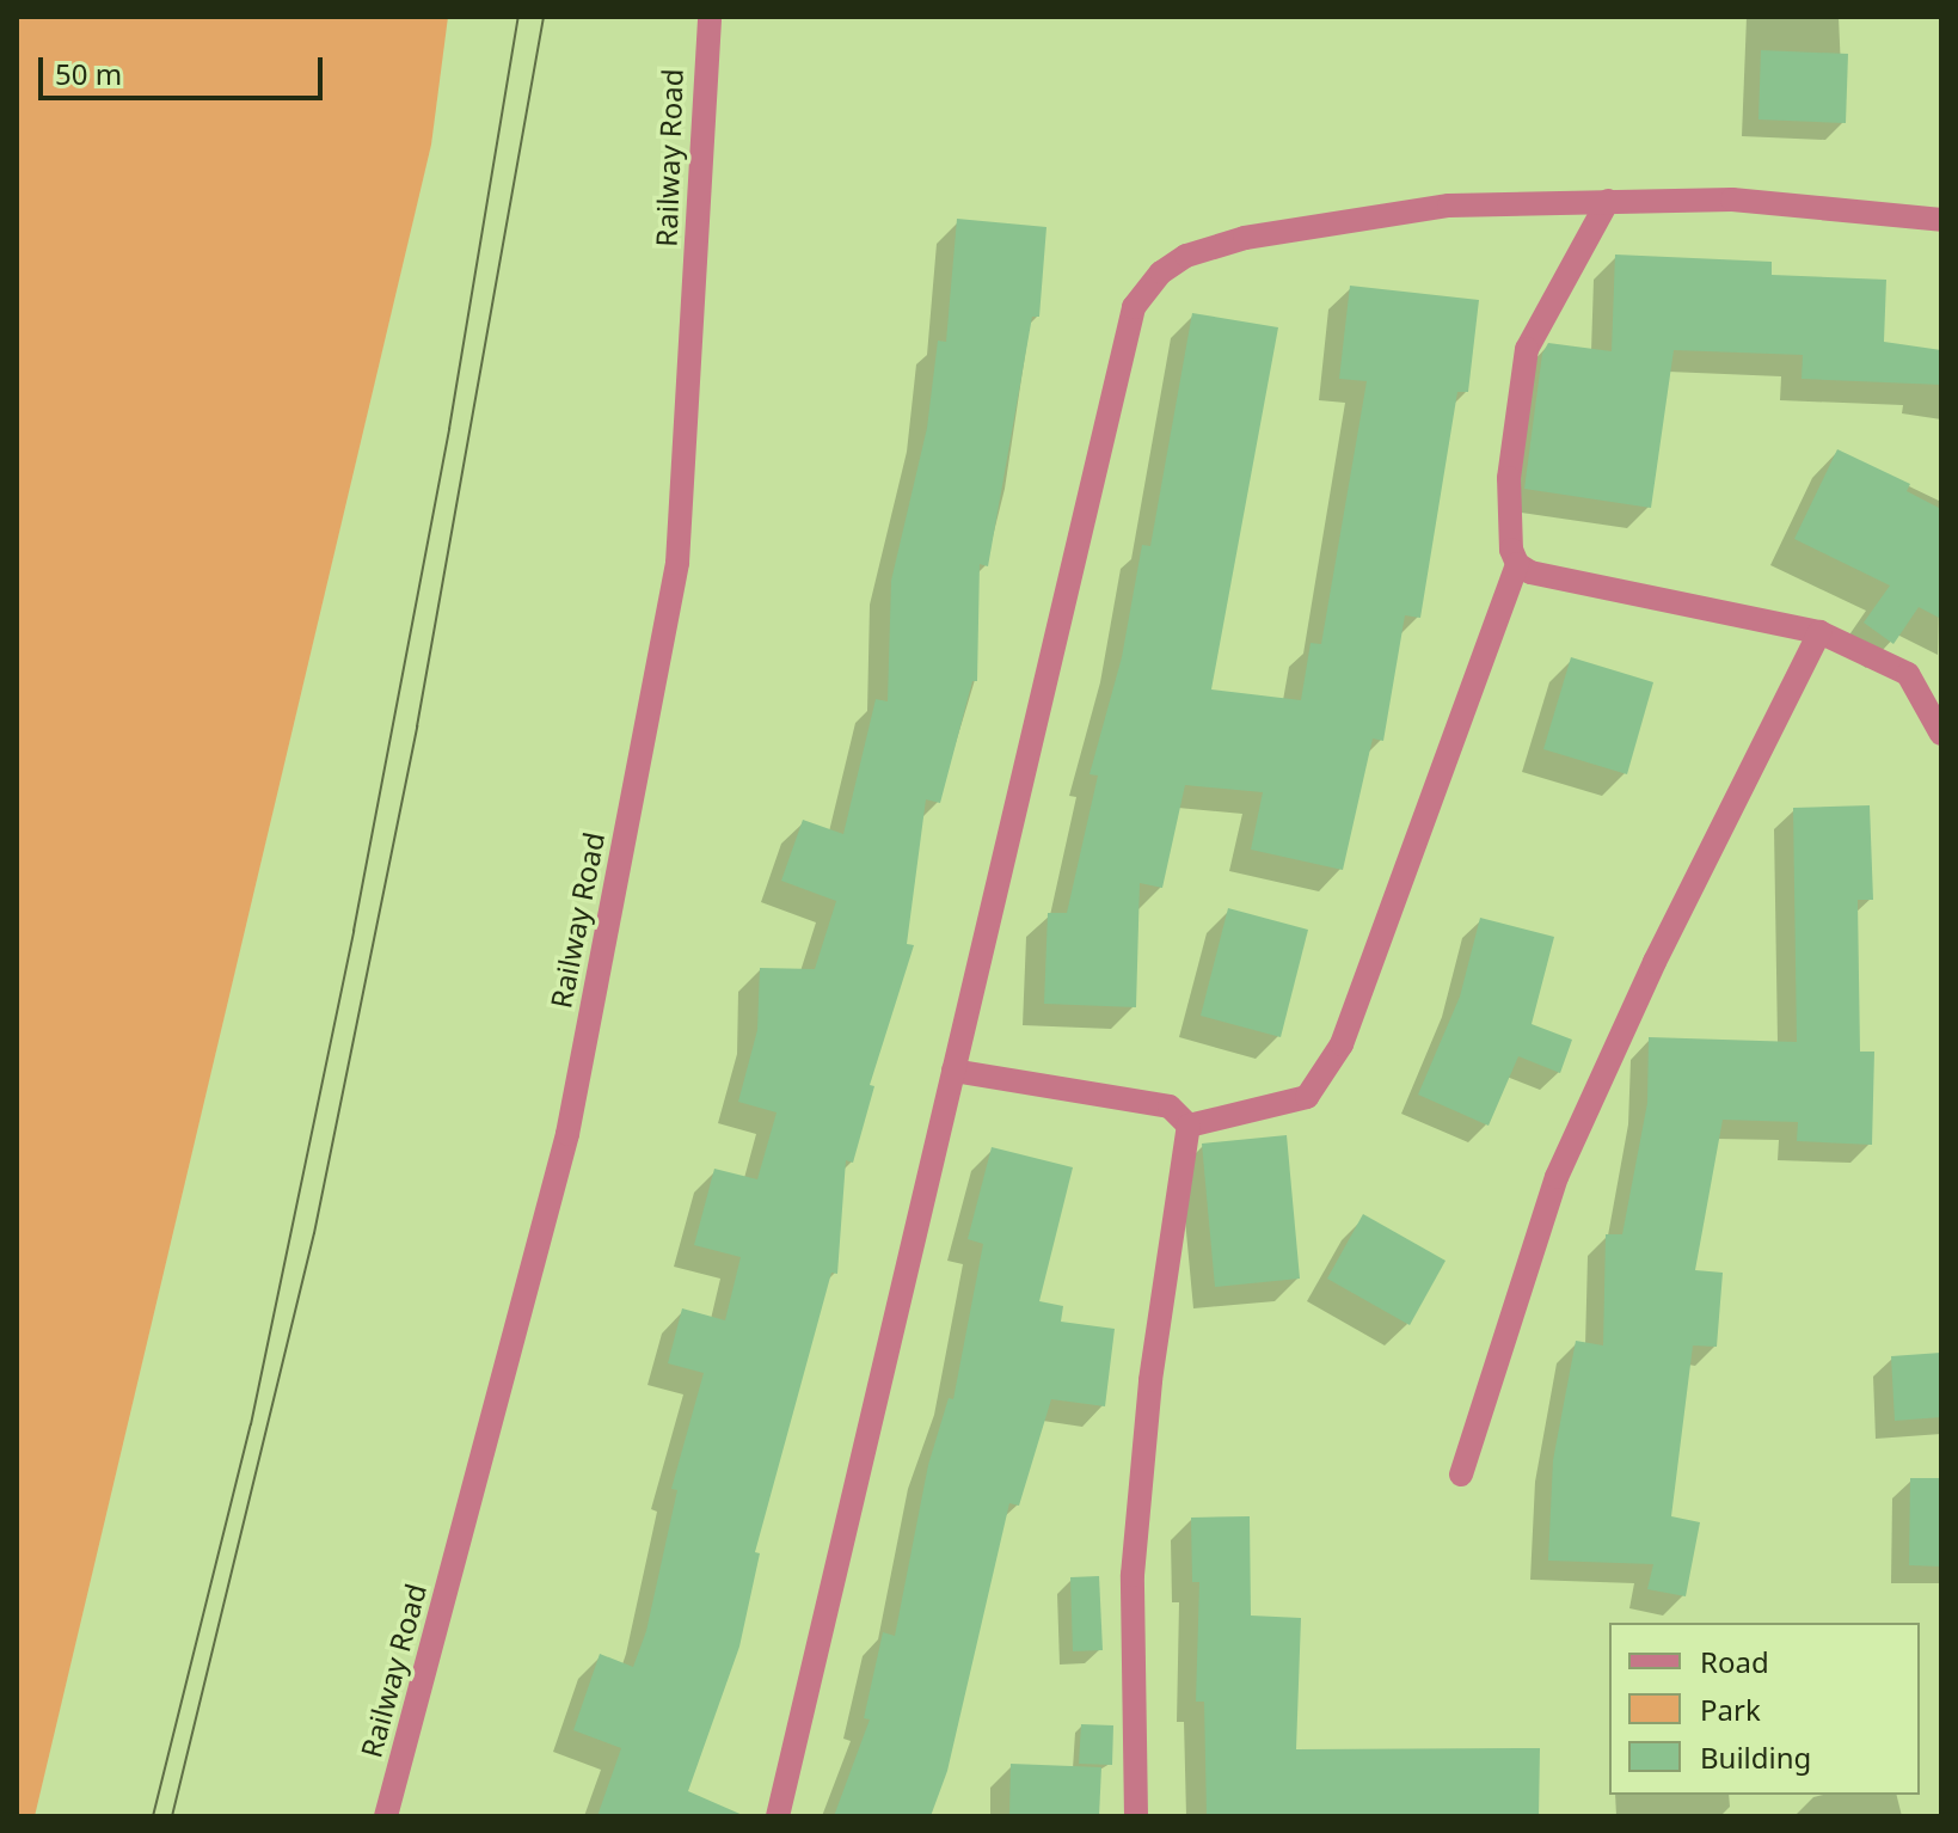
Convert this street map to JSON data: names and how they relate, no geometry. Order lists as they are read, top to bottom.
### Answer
{
  "streets": {
    "street": ["Railway Road"]
  },
  "legend": ["Road", "Park", "Building"],
  "scale_bar": "50 m"
}
